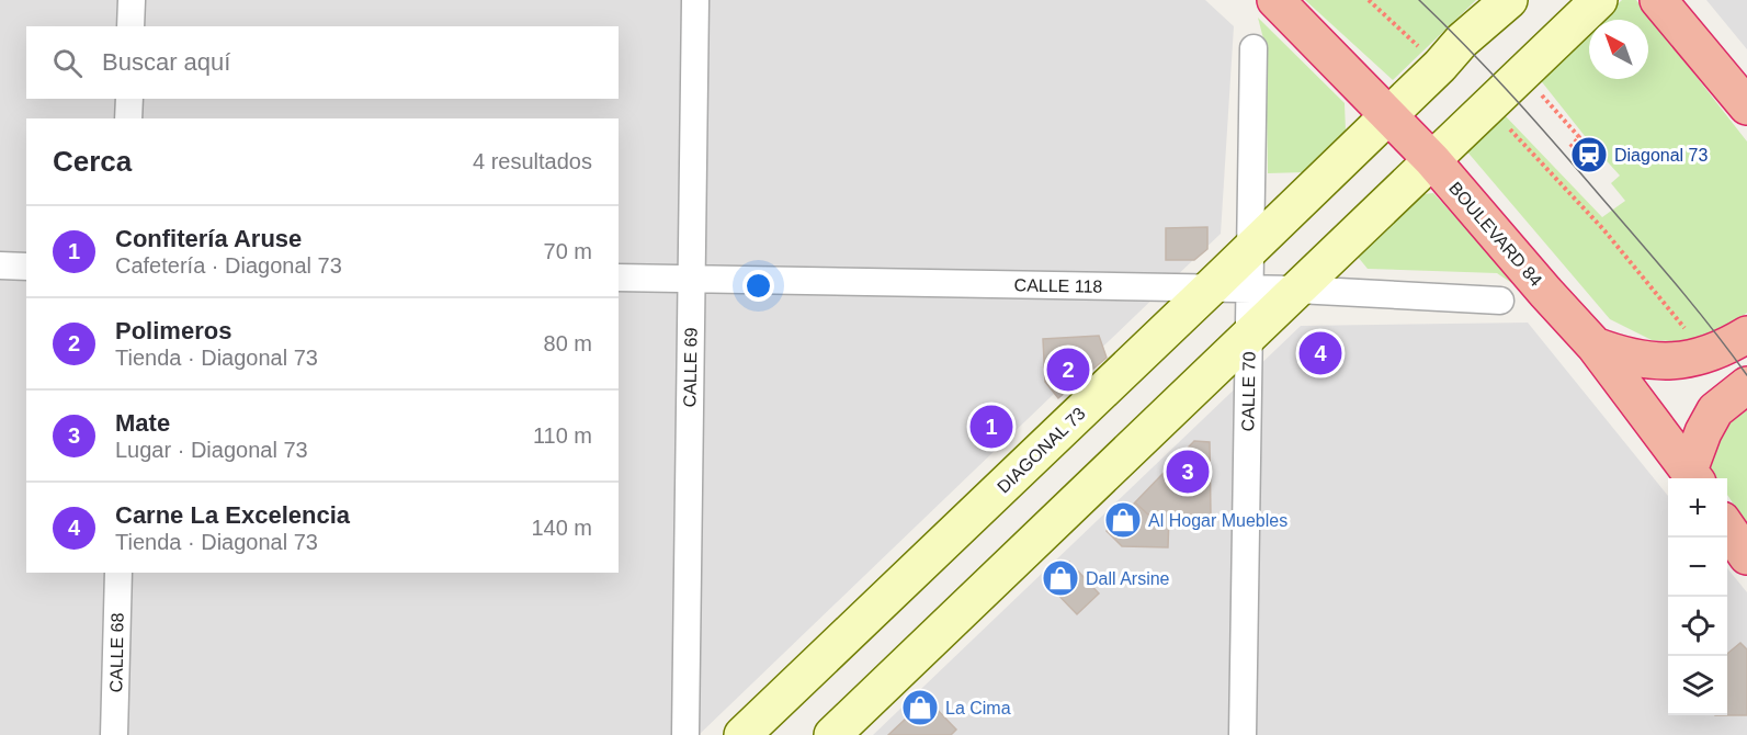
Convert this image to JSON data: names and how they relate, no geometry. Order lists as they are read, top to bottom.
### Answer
{
  "streets": {
    "highway": ["BOULEVARD 84"],
    "main road": ["DIAGONAL 73"],
    "street": [
      "CALLE 118",
      "CALLE 69",
      "CALLE 70",
      "CALLE 68"
    ]
  },
  "crossings": [
    ["BOULEVARD 84", "DIAGONAL 73"],
    ["CALLE 118", "CALLE 69"],
    ["CALLE 118", "CALLE 70"],
    ["CALLE 118", "DIAGONAL 73"],
    ["CALLE 70", "DIAGONAL 73"]
  ],
  "places": {
    "station": ["Diagonal 73"],
    "shop": ["Al Hogar Muebles", "Dall Arsine", "La Cima"]
  },
  "north": "top left",
  "page": {
    "search": "Buscar aquí",
    "heading": ["Cerca", "4 resultados"],
    "list": [
      {
        "mark": "1",
        "name": "Confitería Aruse",
        "note": "Cafetería · Diagonal 73",
        "value": "70 m"
      },
      {
        "mark": "2",
        "name": "Polimeros",
        "note": "Tienda · Diagonal 73",
        "value": "80 m"
      },
      {
        "mark": "3",
        "name": "Mate",
        "note": "Lugar · Diagonal 73",
        "value": "110 m"
      },
      {
        "mark": "4",
        "name": "Carne La Excelencia",
        "note": "Tienda · Diagonal 73",
        "value": "140 m"
      }
    ],
    "pins": [
      "4",
      "2",
      "1",
      "3"
    ],
    "map_buttons": ["+", "−"]
  }
}
